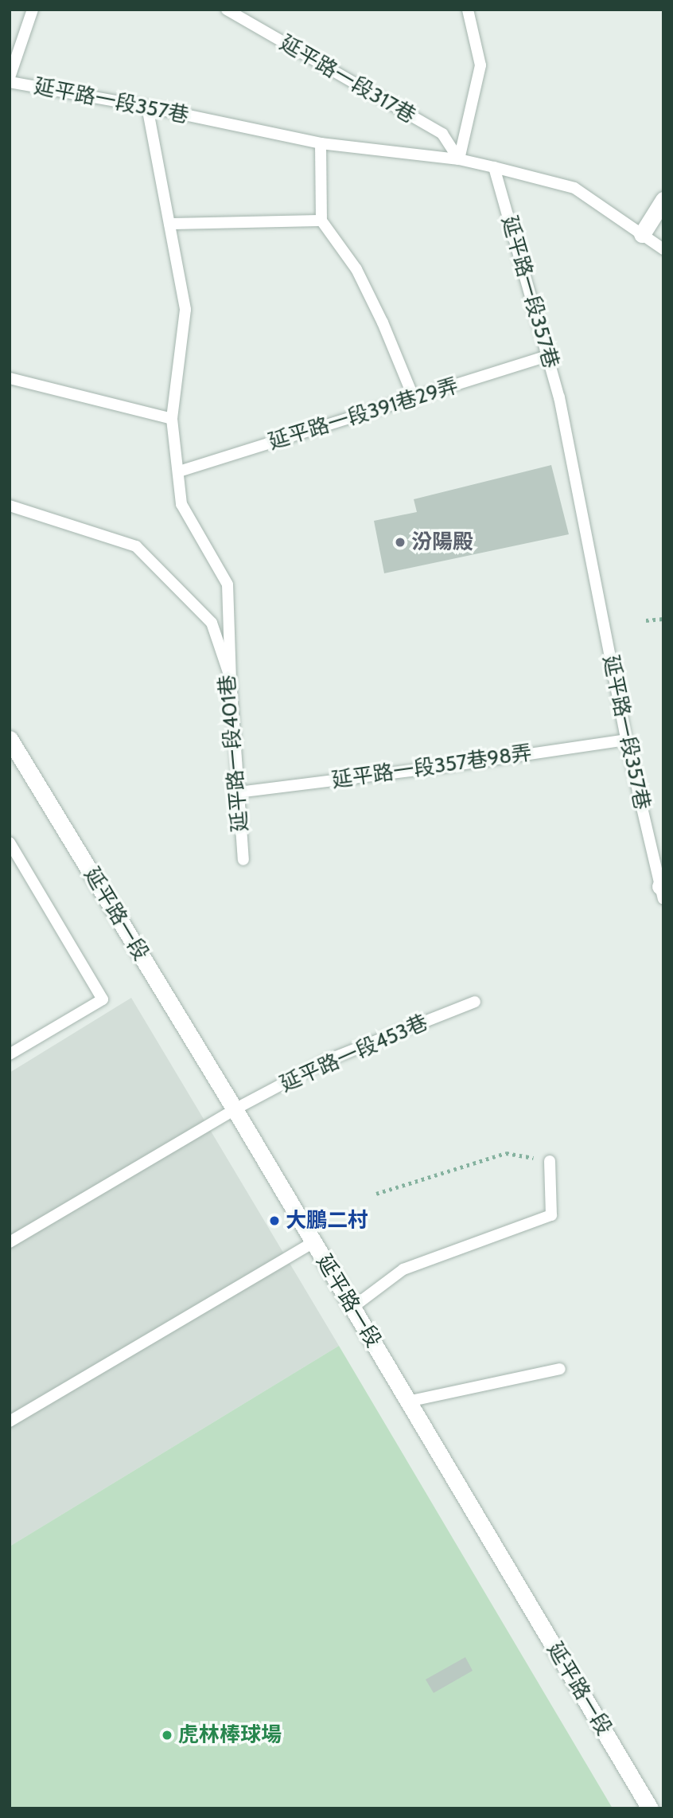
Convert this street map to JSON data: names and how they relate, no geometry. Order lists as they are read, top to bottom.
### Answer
{
  "streets": {
    "street": ["延平路一段"],
    "lane": [
      "延平路一段317巷",
      "延平路一段357巷",
      "延平路一段391巷29弄",
      "延平路一段401巷",
      "延平路一段357巷98弄",
      "延平路一段453巷"
    ]
  },
  "crossings": [
    ["延平路一段317巷", "延平路一段357巷"],
    ["延平路一段357巷", "延平路一段391巷29弄"],
    ["延平路一段357巷", "延平路一段357巷98弄"],
    ["延平路一段401巷", "延平路一段357巷98弄"],
    ["延平路一段", "延平路一段453巷"]
  ],
  "places": ["汾陽殿", "大鵬二村", "虎林棒球場"]
}
